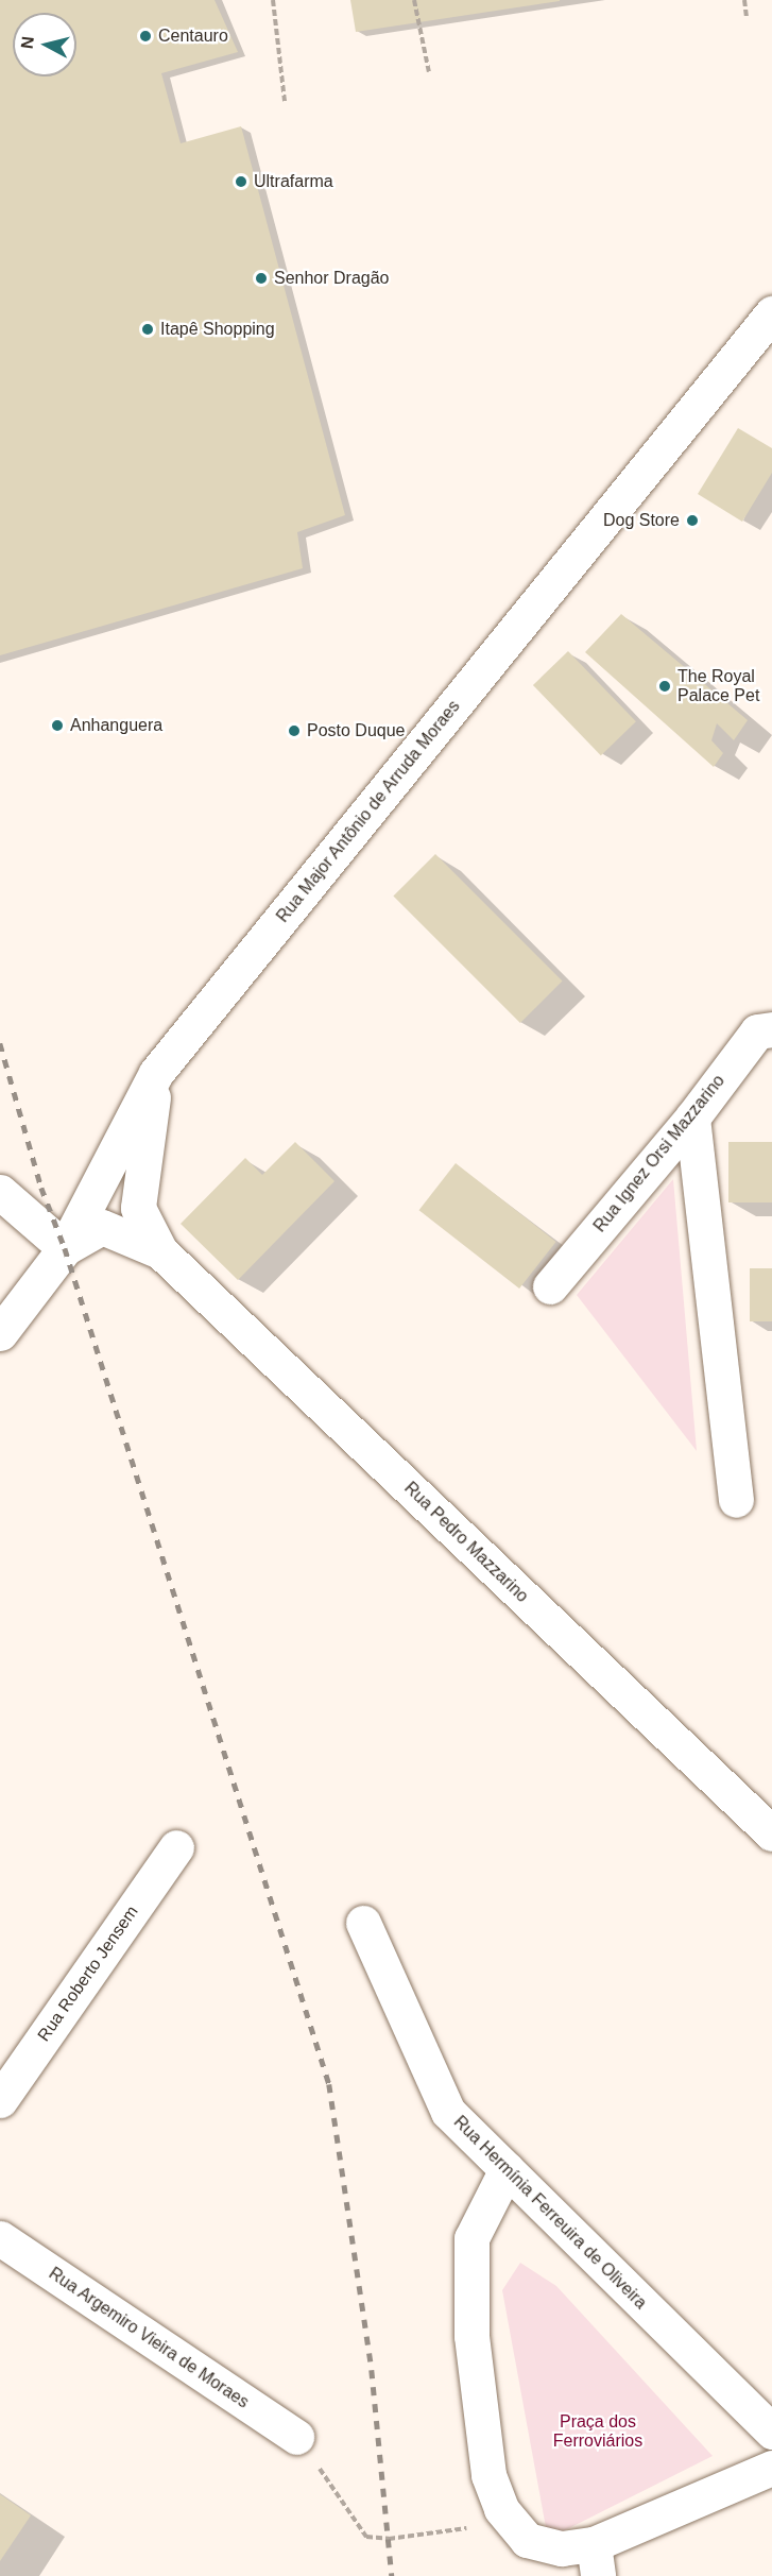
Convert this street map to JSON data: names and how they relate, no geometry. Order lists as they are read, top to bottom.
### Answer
{
  "streets": {
    "street": [
      "Rua Major Antônio de Arruda Moraes",
      "Rua Ignez Orsi Mazzarino",
      "Rua Pedro Mazzarino",
      "Rua Roberto Jensem",
      "Rua Hermínia Ferreuira de Oliveira",
      "Rua Argemiro Vieira de Moraes"
    ]
  },
  "crossings": [
    ["Rua Major Antônio de Arruda Moraes", "Rua Pedro Mazzarino"]
  ],
  "parks": ["Praça dos Ferroviários"],
  "places": [
    "Centauro",
    "Ultrafarma",
    "Senhor Dragão",
    "Itapê Shopping",
    "Dog Store",
    "The Royal Palace Pet",
    "Anhanguera",
    "Posto Duque"
  ],
  "north": "left"
}
